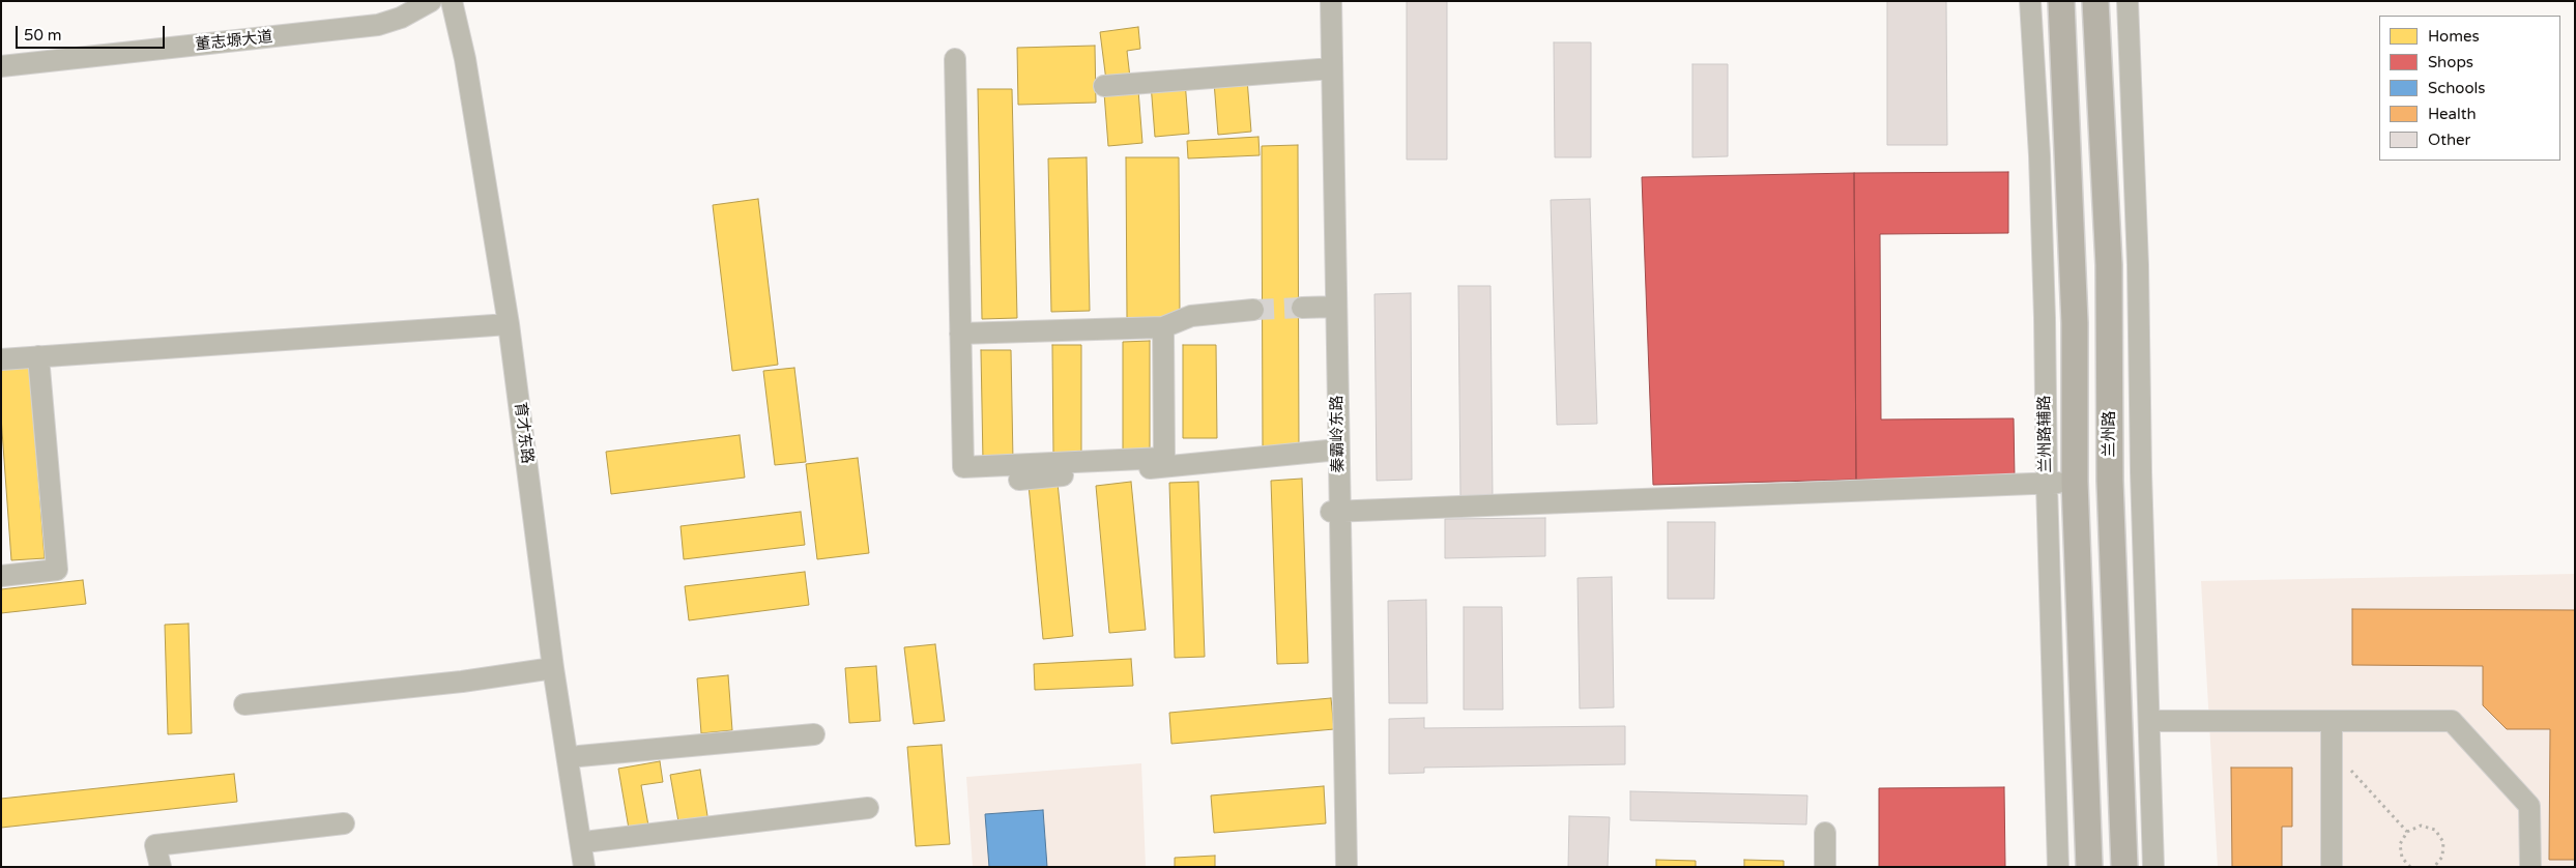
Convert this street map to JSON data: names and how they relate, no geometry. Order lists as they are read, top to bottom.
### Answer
{
  "streets": {
    "main road": ["兰州路"],
    "street": [
      "董志塬大道",
      "育才东路",
      "秦霸岭东路",
      "兰州路辅路"
    ]
  },
  "legend": [
    "Homes",
    "Shops",
    "Schools",
    "Health",
    "Other"
  ],
  "scale_bar": "50 m"
}
